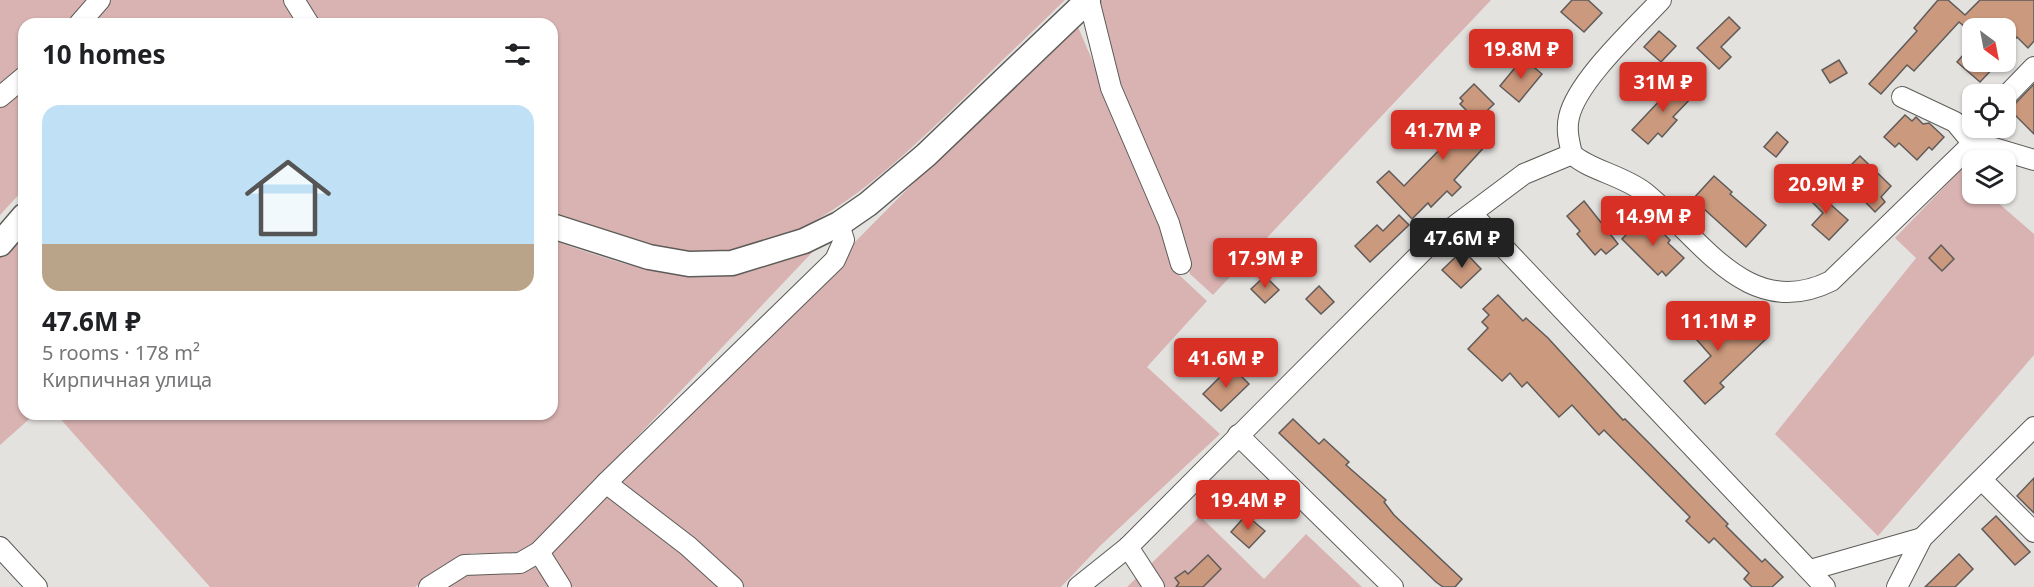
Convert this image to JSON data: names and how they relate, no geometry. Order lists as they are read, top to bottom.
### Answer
{
  "north": "bottom right",
  "page": {
    "heading": "10 homes",
    "price": [
      "19.8M ₽",
      "31M ₽",
      "41.7M ₽",
      "20.9M ₽",
      "14.9M ₽",
      "47.6M ₽",
      "17.9M ₽",
      "11.1M ₽",
      "41.6M ₽",
      "19.4M ₽"
    ],
    "list": [
      {
        "name": "47.6M ₽",
        "note": "5 rooms · 178 m² · Кирпичная улица"
      }
    ]
  }
}
